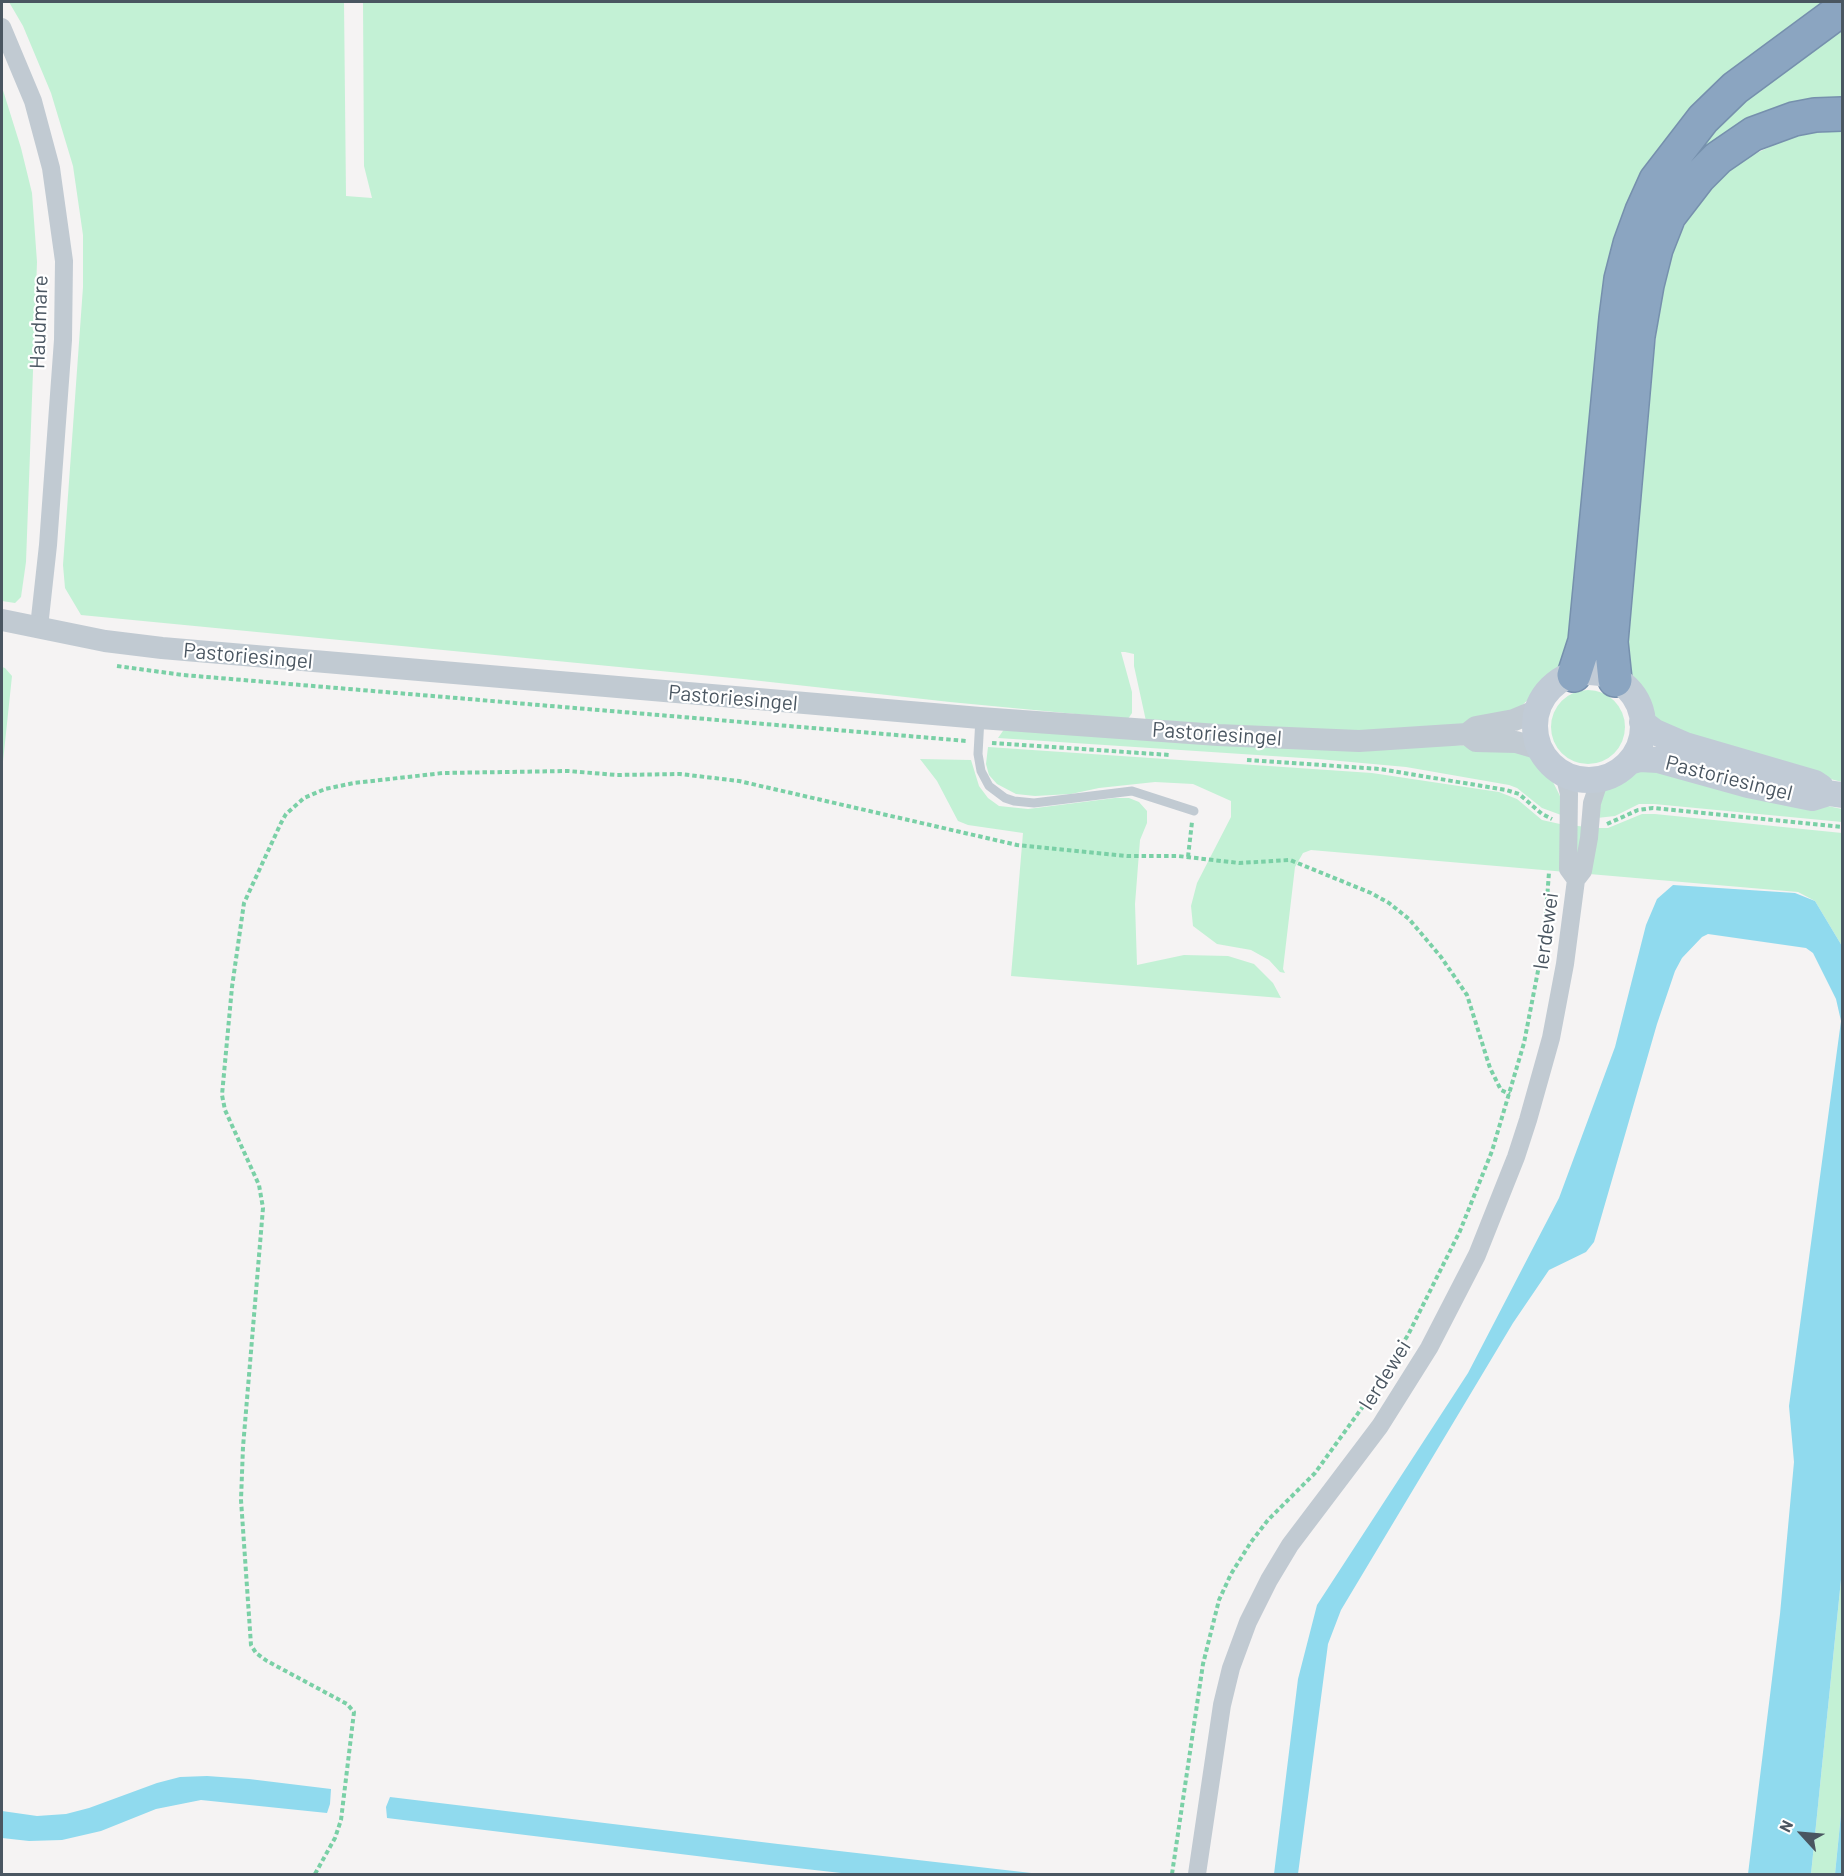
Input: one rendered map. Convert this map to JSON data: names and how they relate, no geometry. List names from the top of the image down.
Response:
{
  "streets": {
    "main road": ["Pastoriesingel"],
    "street": ["Haudmare", "Ierdewei"]
  },
  "crossings": [
    ["Haudmare", "Pastoriesingel"],
    ["Pastoriesingel", "Ierdewei"]
  ],
  "north": "top left"
}
